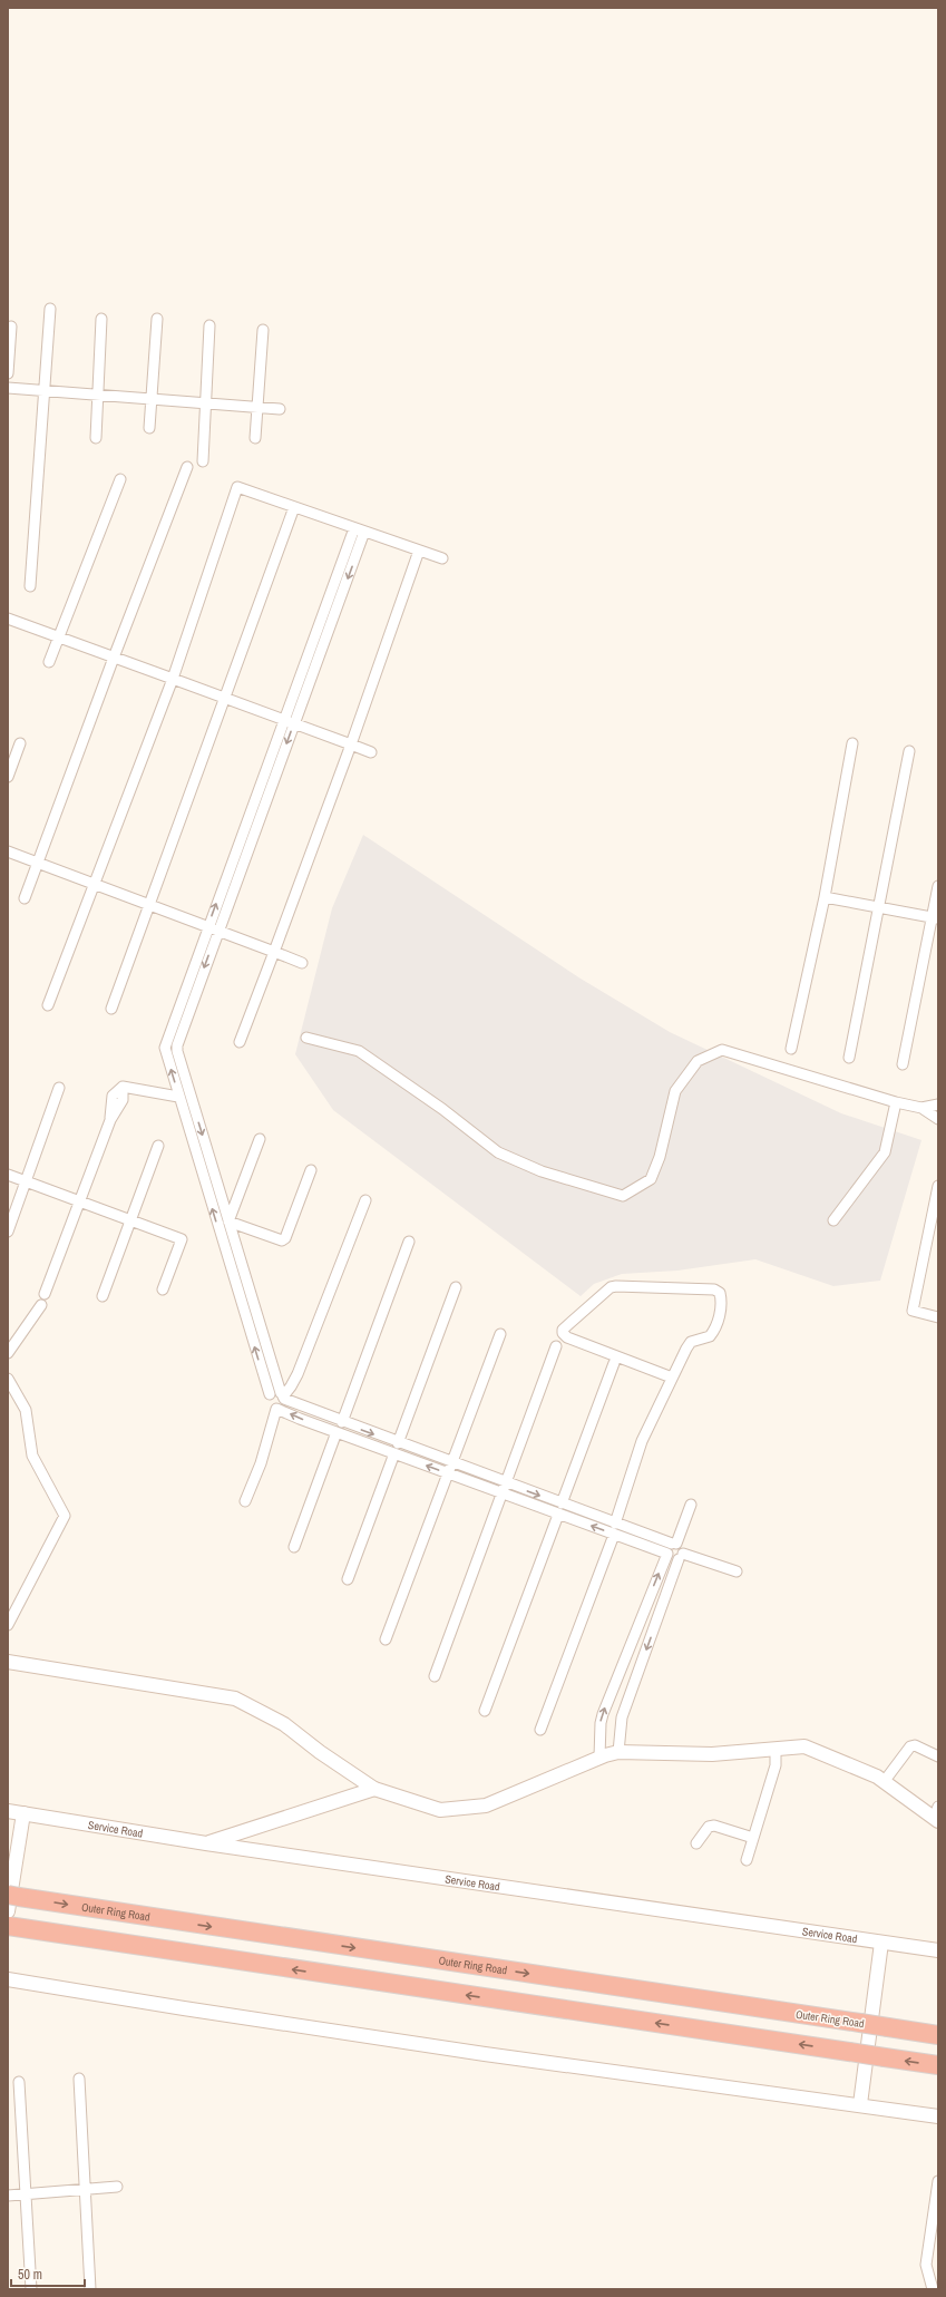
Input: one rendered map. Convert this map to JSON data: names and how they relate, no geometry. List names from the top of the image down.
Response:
{
  "streets": {
    "highway": ["Outer Ring Road"],
    "main road": ["Service Road"]
  },
  "scale_bar": "50 m"
}
